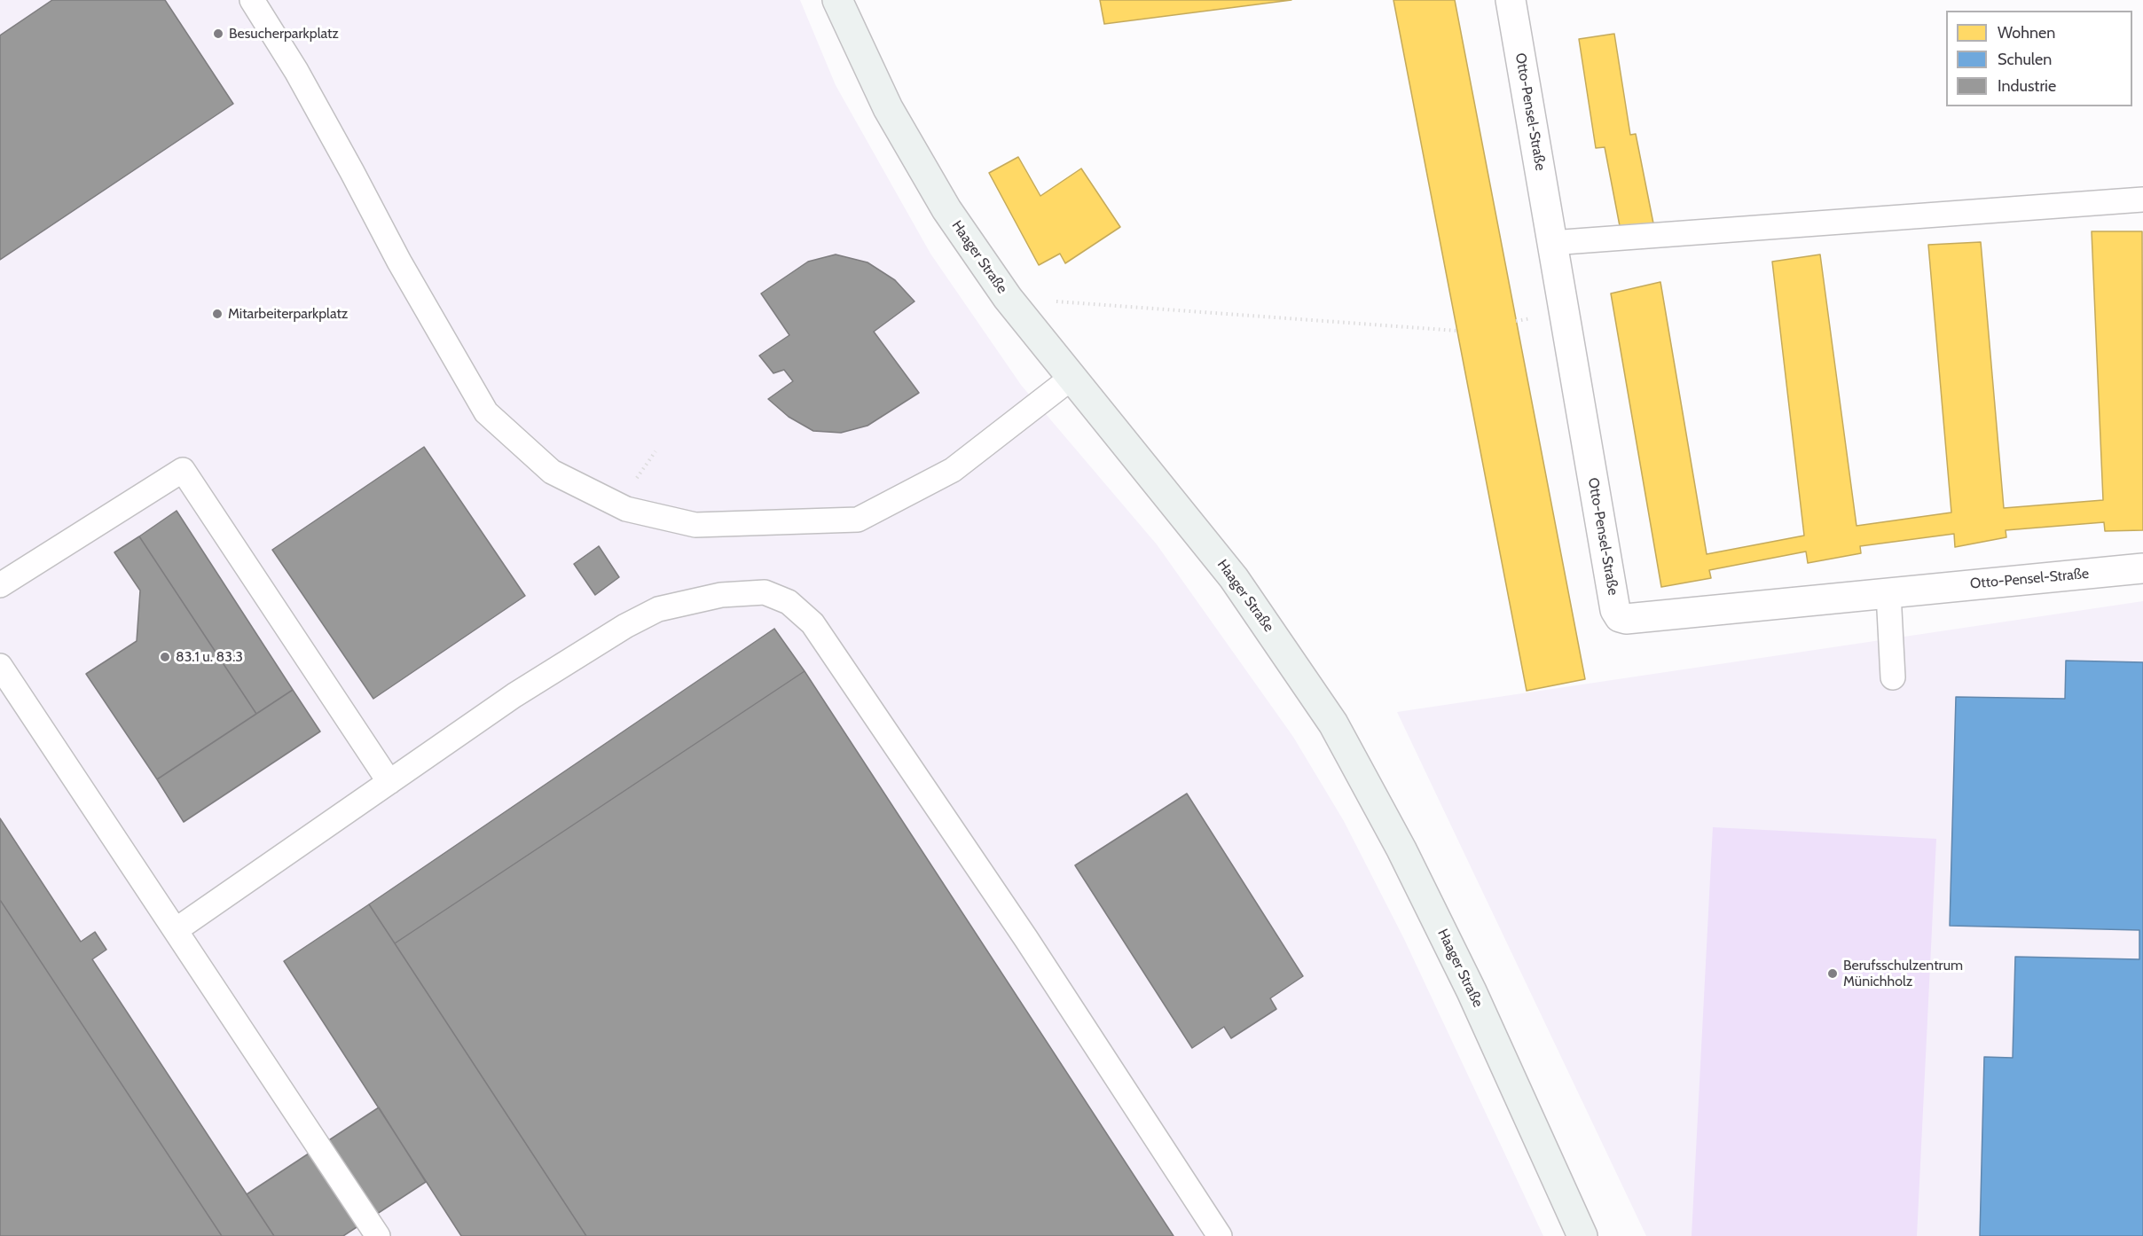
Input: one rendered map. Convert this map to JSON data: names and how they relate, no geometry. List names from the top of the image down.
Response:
{
  "streets": {
    "main road": ["Haager Straße"],
    "street": ["Otto-Pensel-Straße"]
  },
  "places": [
    "Besucherparkplatz",
    "Mitarbeiterparkplatz",
    "83.1 u. 83.3",
    "Berufsschulzentrum Münichholz"
  ],
  "legend": ["Wohnen", "Schulen", "Industrie"]
}
